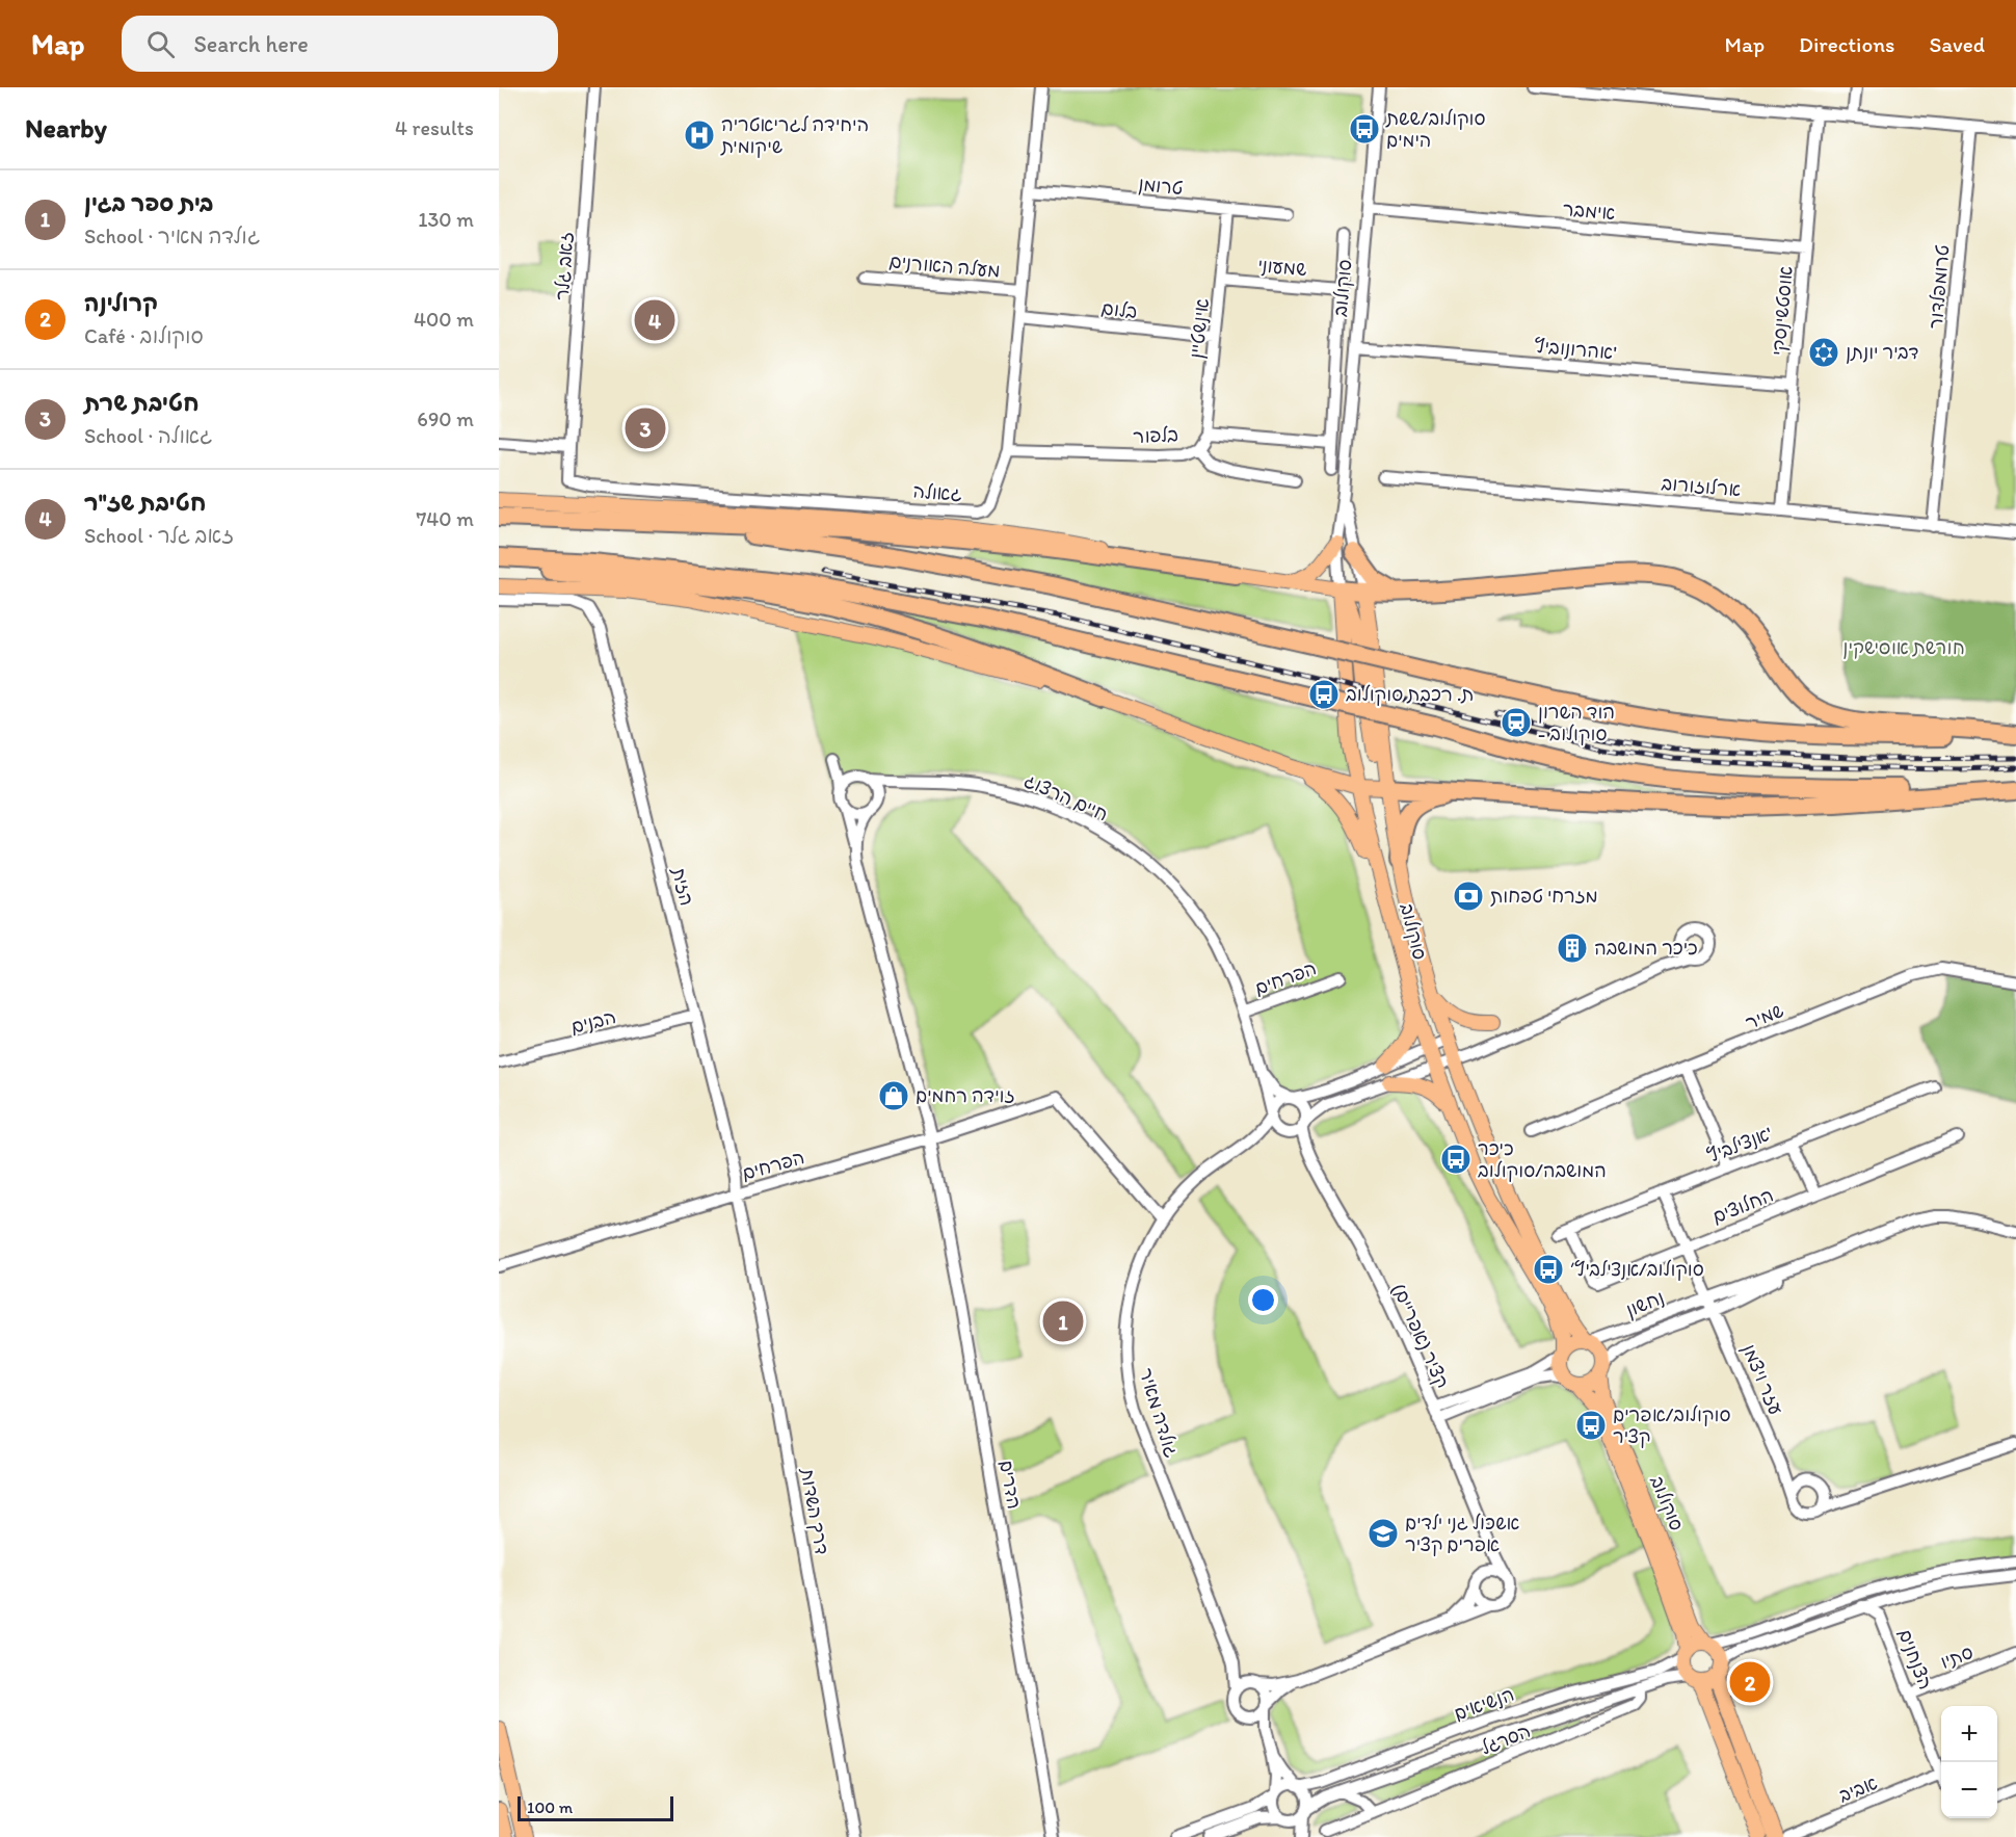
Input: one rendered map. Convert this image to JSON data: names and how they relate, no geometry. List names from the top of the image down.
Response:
{
  "streets": {
    "main road": ["סוקולוב"],
    "street": [
      "טרומן",
      "אימבר",
      "זאב גלר",
      "מעלה האורנים",
      "שמעוני",
      "טרומפלדור",
      "בלום",
      "אוסטשינסקי",
      "אינשטיין",
      "אהרונוביץ'",
      "בלפור",
      "ארלוזורוב",
      "גאולה",
      "חיים הרצוג",
      "הזית",
      "הפרחים",
      "שמיר",
      "הבנים",
      "אנצילביץ'",
      "החלוצים",
      "נחשון",
      "קציר (אפריים)",
      "עזר ויצמן",
      "גולדה מאיר",
      "הדרים",
      "דרך השדות",
      "סתיו",
      "הצנחנים",
      "הנשיאים",
      "הסרגל",
      "אביב"
    ]
  },
  "crossings": [
    ["טרומן", "אינשטיין"],
    ["טרומן", "גאולה"],
    ["אימבר", "סוקולוב"],
    ["אימבר", "אוסטשינסקי"],
    ["זאב גלר", "גאולה"],
    ["מעלה האורנים", "גאולה"],
    ["שמעוני", "אינשטיין"],
    ["טרומפלדור", "ארלוזורוב"],
    ["סוקולוב", "אהרונוביץ'"],
    ["סוקולוב", "נחשון"],
    ["סוקולוב", "הנשיאים"],
    ["בלום", "אינשטיין"],
    ["בלום", "גאולה"],
    ["אוסטשינסקי", "אהרונוביץ'"],
    ["אוסטשינסקי", "ארלוזורוב"],
    ["אינשטיין", "בלפור"],
    ["בלפור", "גאולה"],
    ["חיים הרצוג", "הפרחים"],
    ["חיים הרצוג", "קציר (אפריים)"],
    ["חיים הרצוג", "גולדה מאיר"],
    ["הזית", "הפרחים"],
    ["הזית", "הבנים"],
    ["הזית", "דרך השדות"],
    ["הפרחים", "גולדה מאיר"],
    ["הפרחים", "הדרים"],
    ["הפרחים", "דרך השדות"],
    ["אנצילביץ'", "החלוצים"],
    ["אנצילביץ'", "עזר ויצמן"],
    ["החלוצים", "עזר ויצמן"],
    ["נחשון", "עזר ויצמן"],
    ["קציר (אפריים)", "גולדה מאיר"],
    ["סתיו", "הצנחנים"],
    ["הצנחנים", "אביב"],
    ["הנשיאים", "הסרגל"]
  ],
  "parks": ["חורשת אוסישקין"],
  "places": {
    "bus stop": [
      "סוקולוב/ששת הימים",
      "ת. רכבת סוקולוב",
      "כיכר המושבה/סוקולוב",
      "סוקולוב/אנצילביץ׳",
      "סוקולוב/אפרים קציר"
    ],
    "hospital": ["היחידה לגריאטריה שיקומית"],
    "synagogue": ["דביר יונתן"],
    "station": ["הוד השרון - סוקולוב"],
    "bank": ["מזרחי טפחות"],
    "building": ["כיכר המושבה"],
    "shop": ["זוידה רחמים"],
    "school or university": ["אשכול גני ילדים אפרים קציר"]
  },
  "scale_bar": "100 m",
  "page": {
    "header": "Map",
    "search": "Search here",
    "nav": ["Map", "Directions", "Saved"],
    "heading": ["Nearby", "4 results"],
    "list": [
      {
        "mark": "1",
        "name": "בית ספר בגין",
        "note": "School · גולדה מאיר",
        "value": "130 m"
      },
      {
        "mark": "2",
        "name": "קרולינה",
        "note": "Café · סוקולוב",
        "value": "400 m"
      },
      {
        "mark": "3",
        "name": "חטיבת שרת",
        "note": "School · גאולה",
        "value": "690 m"
      },
      {
        "mark": "4",
        "name": "חטיבת שז\"ר",
        "note": "School · זאב גלר",
        "value": "740 m"
      }
    ],
    "pins": [
      "4",
      "3",
      "1",
      "2"
    ],
    "map_buttons": ["+", "−"],
    "scale": "100 m"
  }
}
